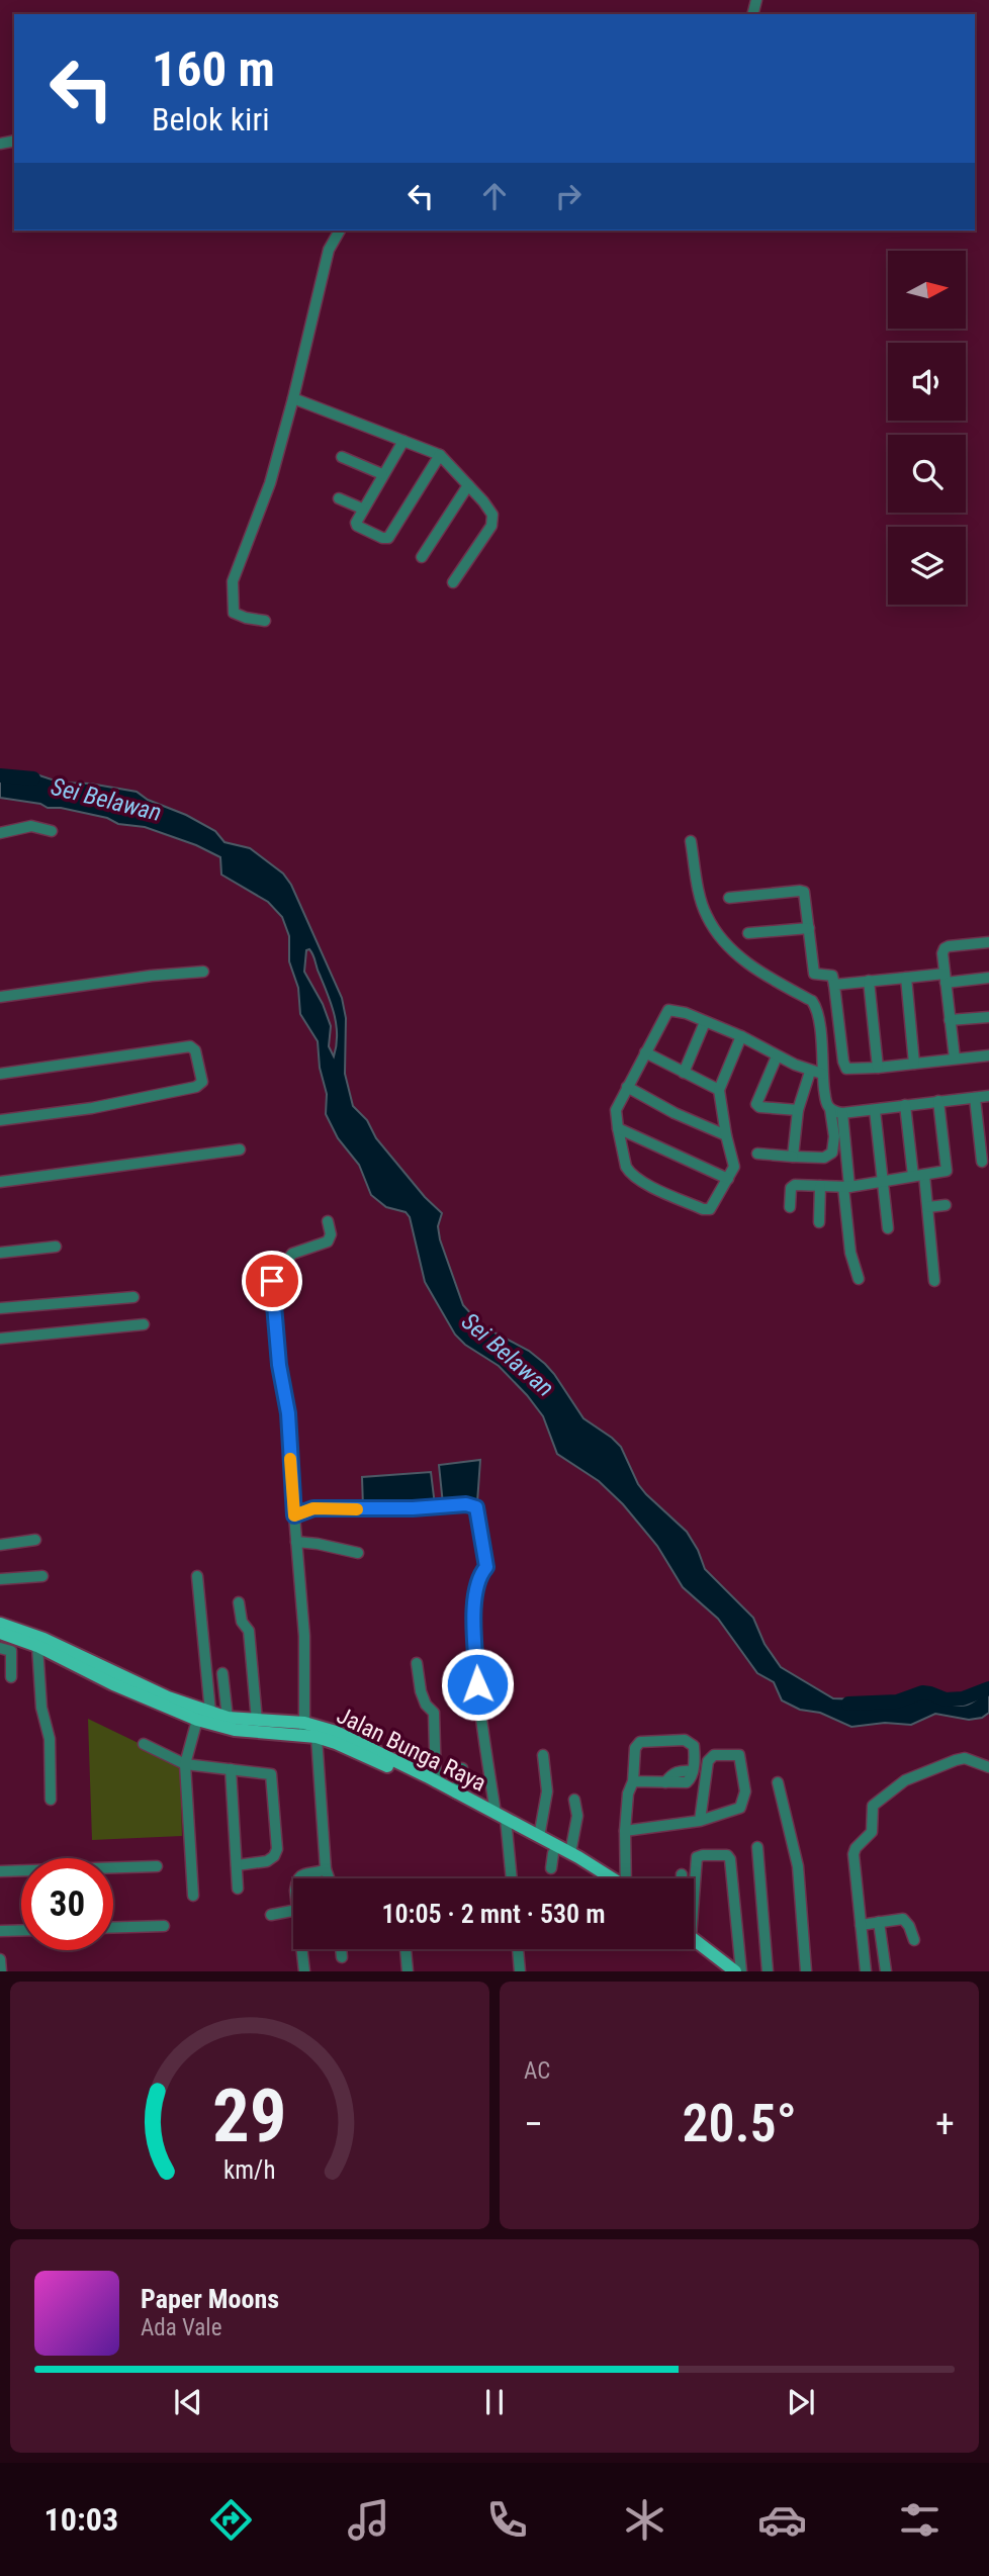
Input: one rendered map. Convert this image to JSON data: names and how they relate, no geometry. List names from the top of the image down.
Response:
{
  "streets": {
    "main road": ["Jalan Bunga Raya"]
  },
  "water": ["Sei Belawan"],
  "north": "right",
  "page": {
    "turn": ["160 m", "Belok kiri"],
    "limit": "30",
    "trip": "10:05 · 2 mnt · 530 m",
    "tile": "AC",
    "heat": ["−", "20.5°", "+"],
    "song": ["Paper Moons", "Ada Vale"],
    "tabs": "10:03",
    "gauge": ["29", "km/h"]
  }
}
